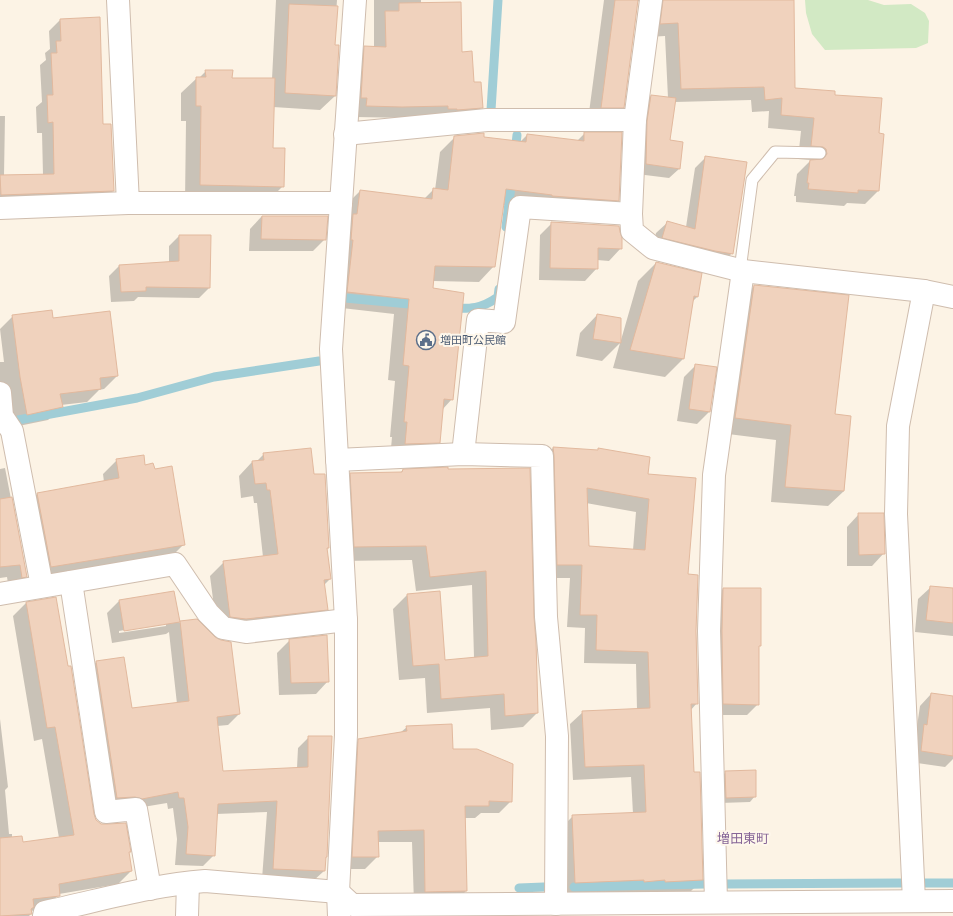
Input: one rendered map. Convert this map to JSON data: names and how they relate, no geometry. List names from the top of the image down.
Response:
{
  "districts": ["増田東町"],
  "places": {
    "public building": ["増田町公民館"]
  }
}
